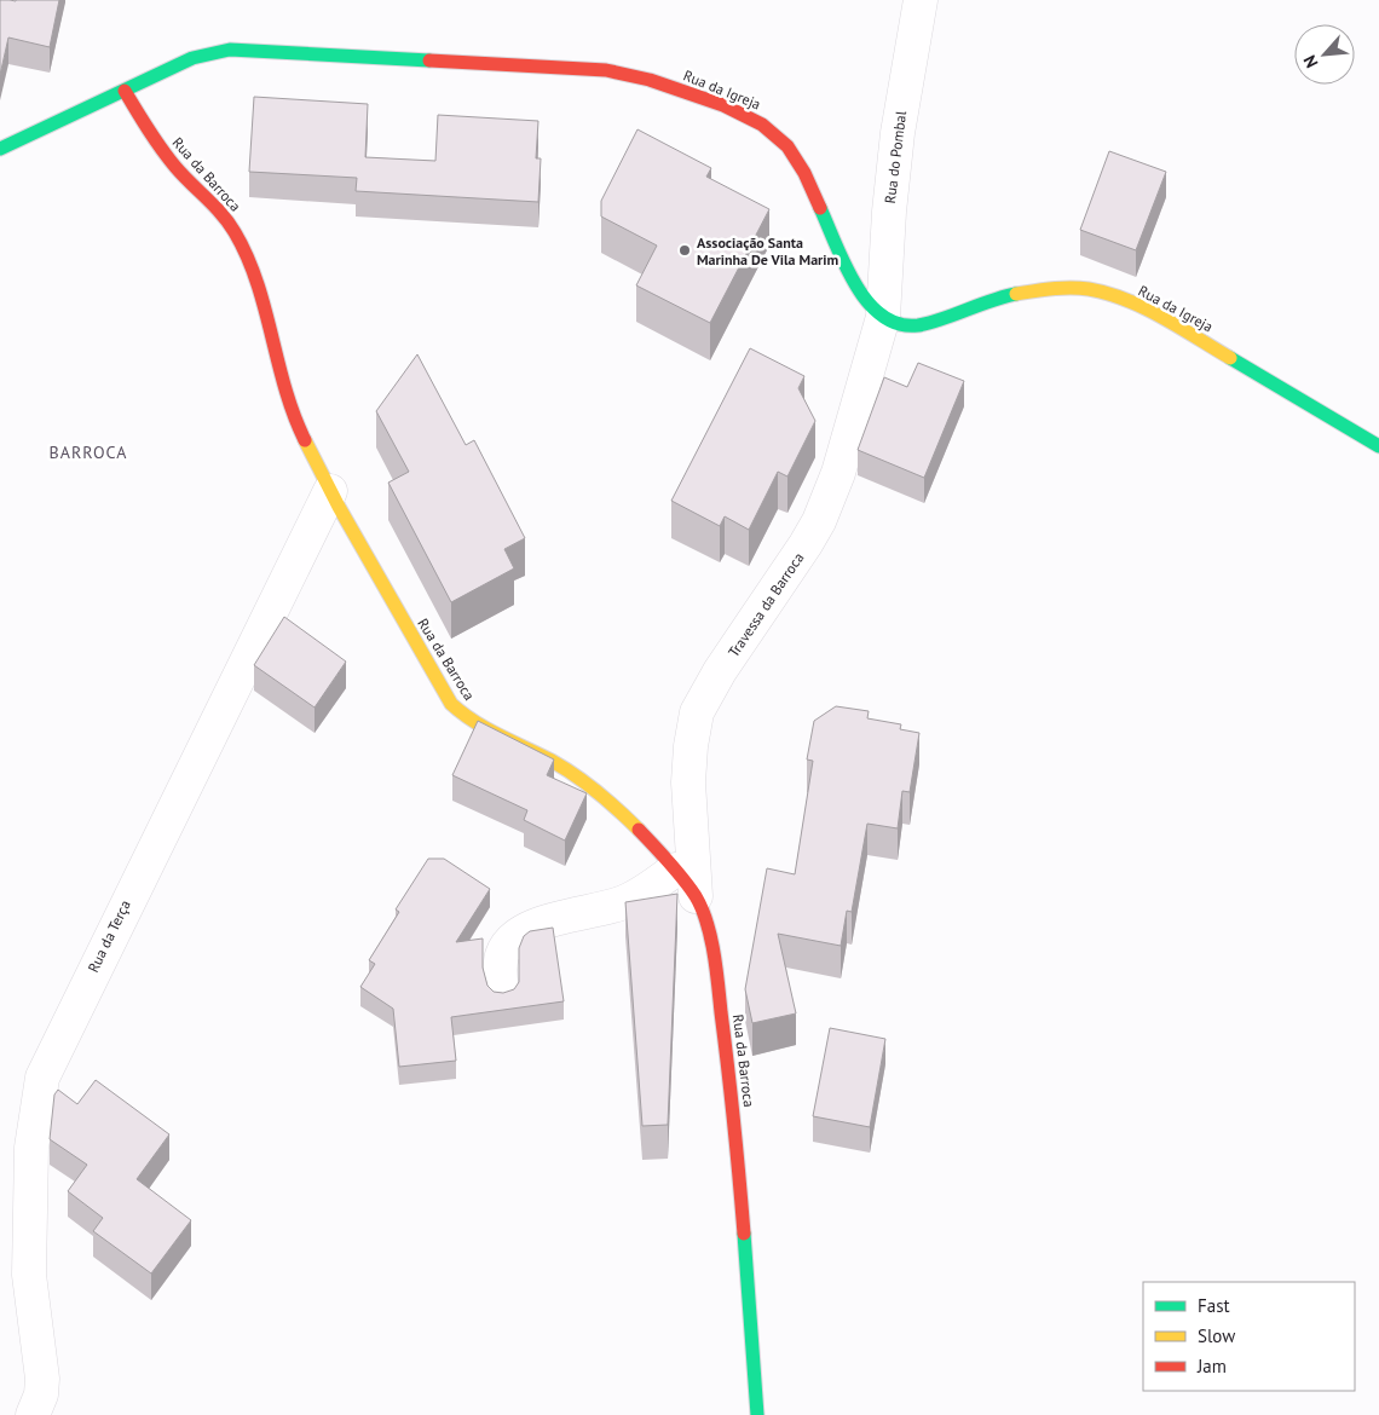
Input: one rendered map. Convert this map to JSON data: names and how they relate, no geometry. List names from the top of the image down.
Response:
{
  "streets": {
    "street": [
      "Rua da Igreja",
      "Rua do Pombal",
      "Rua da Barroca",
      "Travessa da Barroca",
      "Rua da Terça"
    ]
  },
  "crossings": [
    ["Rua da Igreja", "Rua do Pombal"],
    ["Rua da Igreja", "Rua da Barroca"],
    ["Rua da Igreja", "Travessa da Barroca"],
    ["Rua do Pombal", "Travessa da Barroca"],
    ["Rua da Barroca", "Travessa da Barroca"],
    ["Rua da Barroca", "Rua da Terça"]
  ],
  "districts": ["BARROCA"],
  "places": ["Associação Santa Marinha De Vila Marim"],
  "legend": ["Fast", "Slow", "Jam"],
  "north": "bottom left"
}
